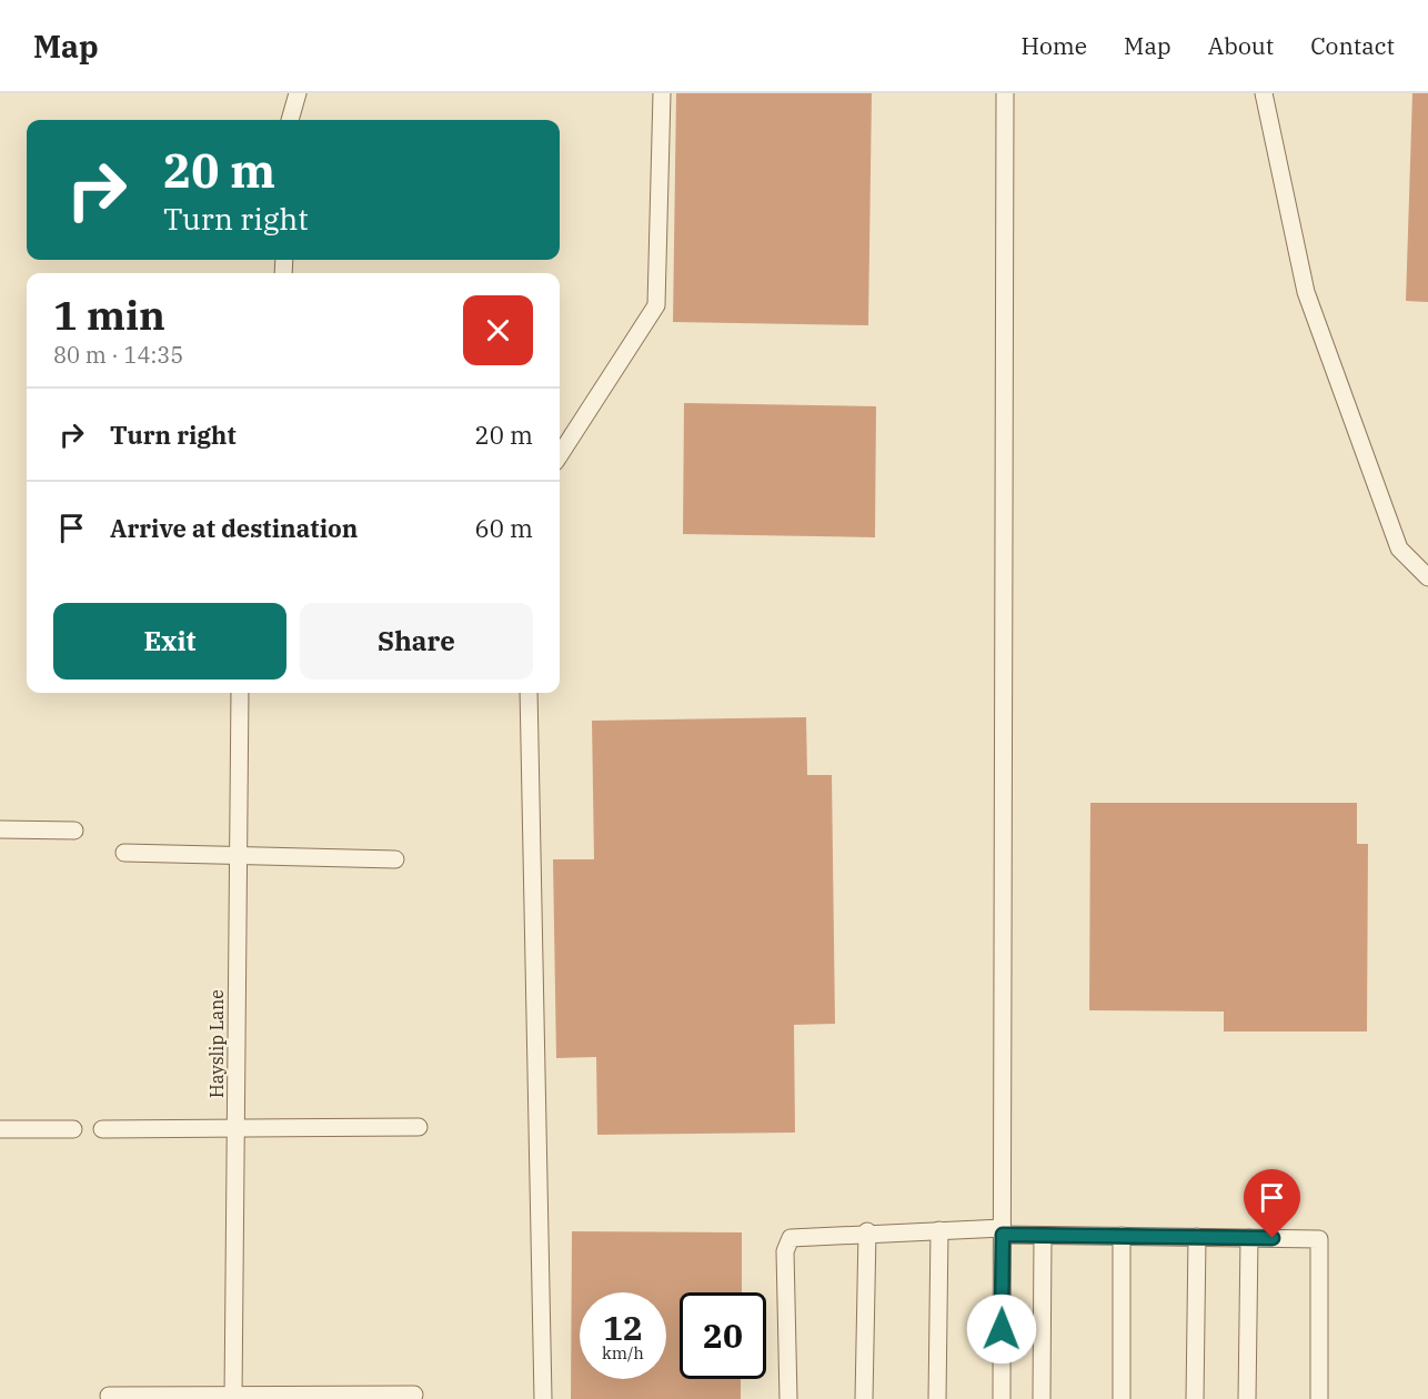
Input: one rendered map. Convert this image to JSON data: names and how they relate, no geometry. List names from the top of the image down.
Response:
{
  "streets": {
    "lane": ["Hayslip Lane"]
  },
  "page": {
    "header": "Map",
    "nav": [
      "Home",
      "Map",
      "About",
      "Contact"
    ],
    "turn": ["20 m", "Turn right"],
    "heading": ["1 min", "80 m · 14:35"],
    "list": [
      {
        "name": "Turn right",
        "value": "20 m"
      },
      {
        "name": "Arrive at destination",
        "value": "60 m"
      }
    ],
    "buttons": ["Exit", "Share"],
    "speed": "12 km/h",
    "limit": "20"
  }
}
